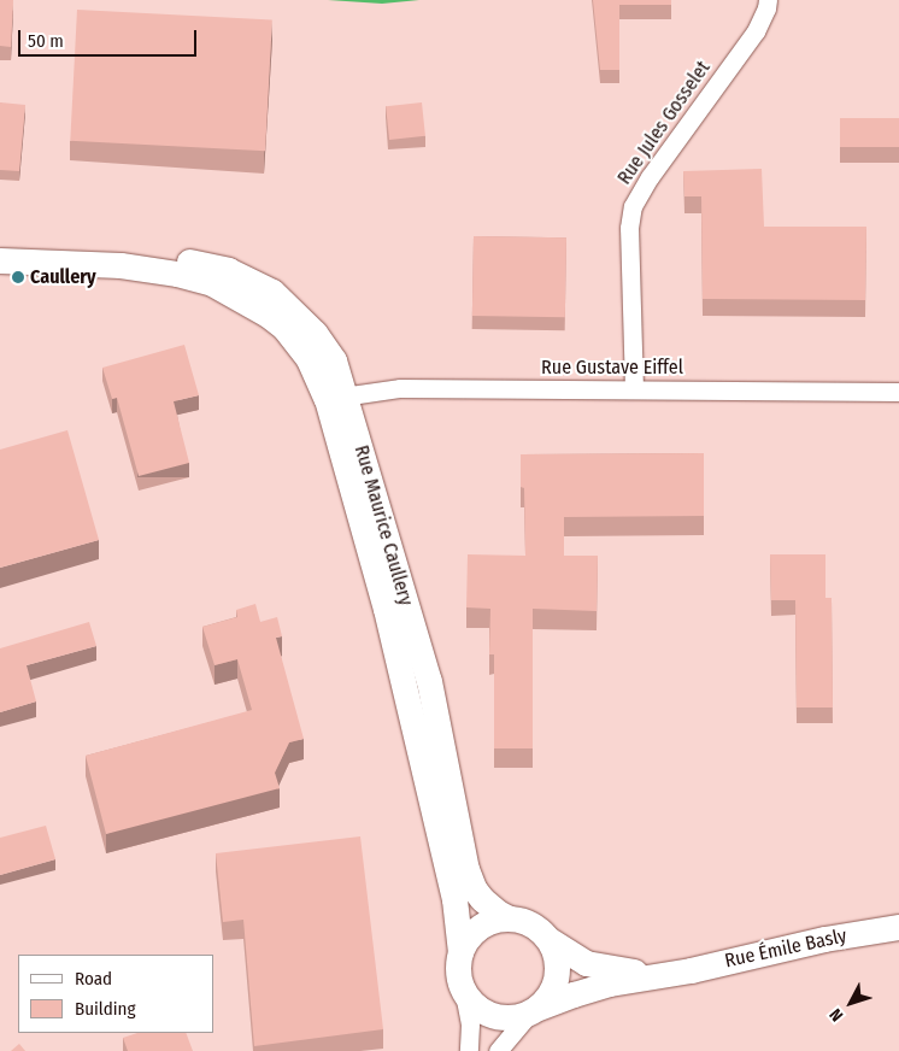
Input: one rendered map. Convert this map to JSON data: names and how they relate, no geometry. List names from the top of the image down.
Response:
{
  "streets": {
    "street": [
      "Rue Jules Gosselet",
      "Rue Gustave Eiffel",
      "Rue Maurice Caullery",
      "Rue Émile Basly"
    ]
  },
  "crossings": [
    ["Rue Jules Gosselet", "Rue Gustave Eiffel"],
    ["Rue Gustave Eiffel", "Rue Maurice Caullery"],
    ["Rue Maurice Caullery", "Rue Émile Basly"]
  ],
  "places": ["Caullery"],
  "legend": ["Road", "Building"],
  "scale_bar": "50 m",
  "north": "bottom left"
}
